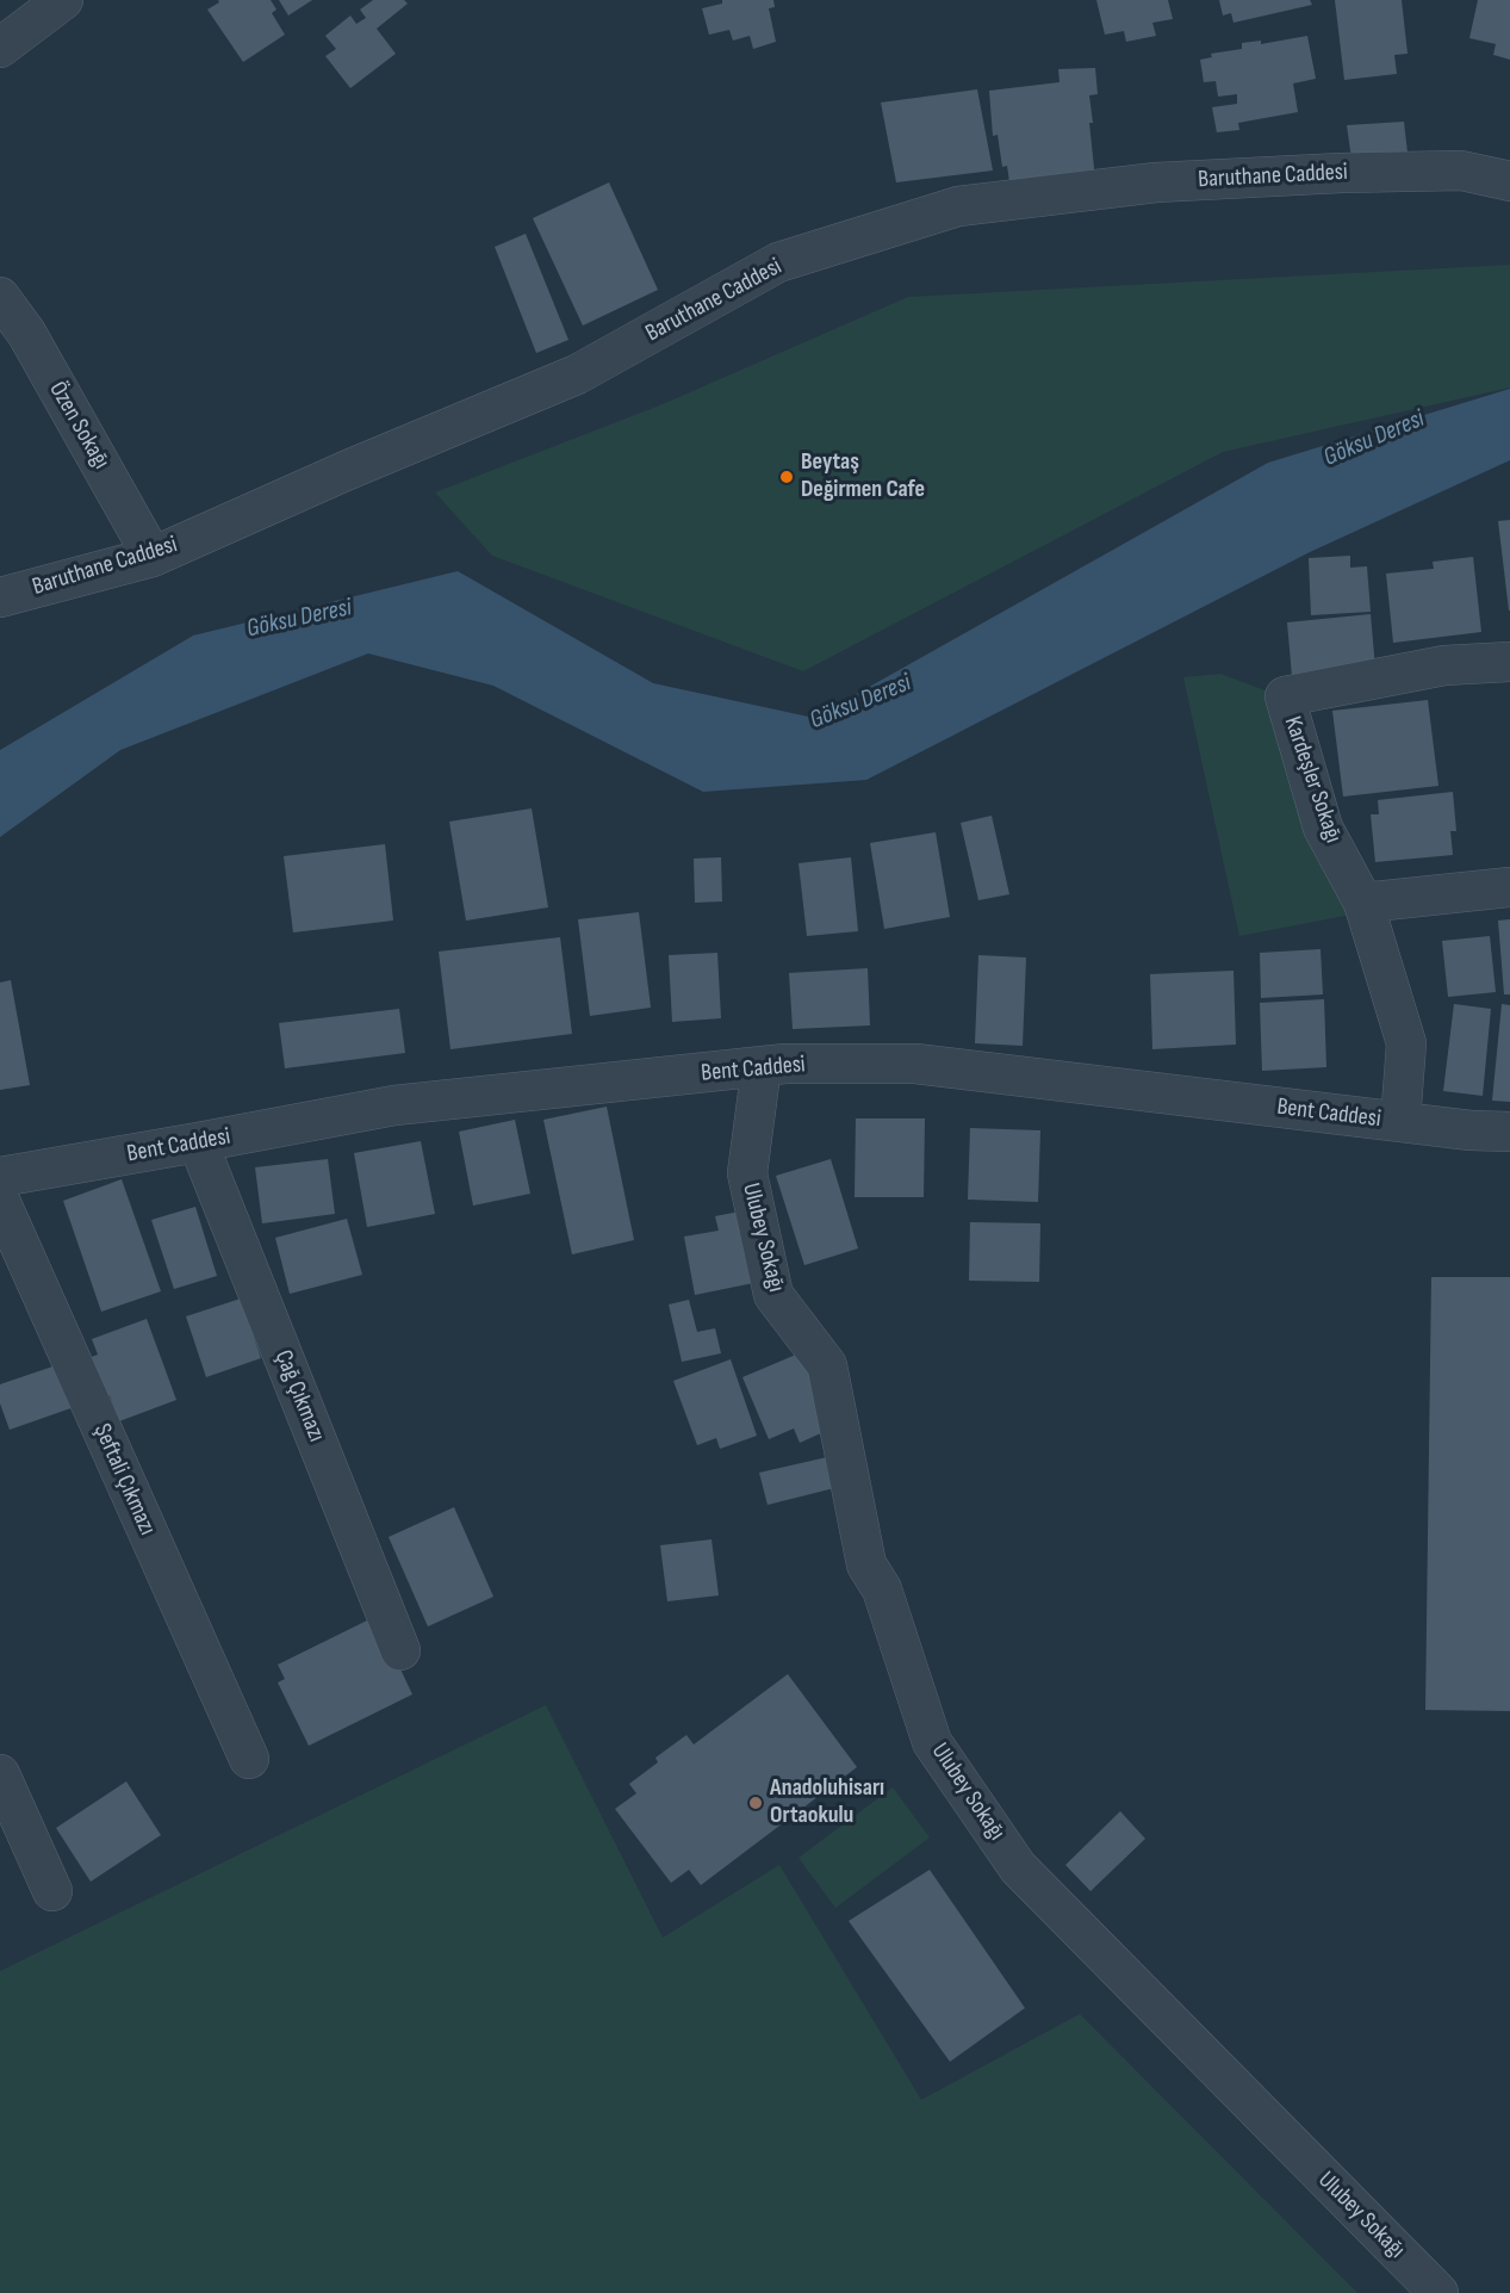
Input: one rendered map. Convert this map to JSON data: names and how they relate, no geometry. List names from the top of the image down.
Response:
{
  "streets": {
    "street": [
      "Baruthane Caddesi",
      "Özen Sokağı",
      "Kardeşler Sokağı",
      "Bent Caddesi",
      "Ulubey Sokağı",
      "Çağ Çıkmazı",
      "Şeftali Çıkmazı"
    ]
  },
  "crossings": [
    ["Baruthane Caddesi", "Özen Sokağı"],
    ["Kardeşler Sokağı", "Bent Caddesi"],
    ["Bent Caddesi", "Ulubey Sokağı"],
    ["Bent Caddesi", "Çağ Çıkmazı"]
  ],
  "water": ["Göksu Deresi"],
  "places": ["Beytaş Değirmen Cafe", "Anadoluhisarı Ortaokulu"]
}
